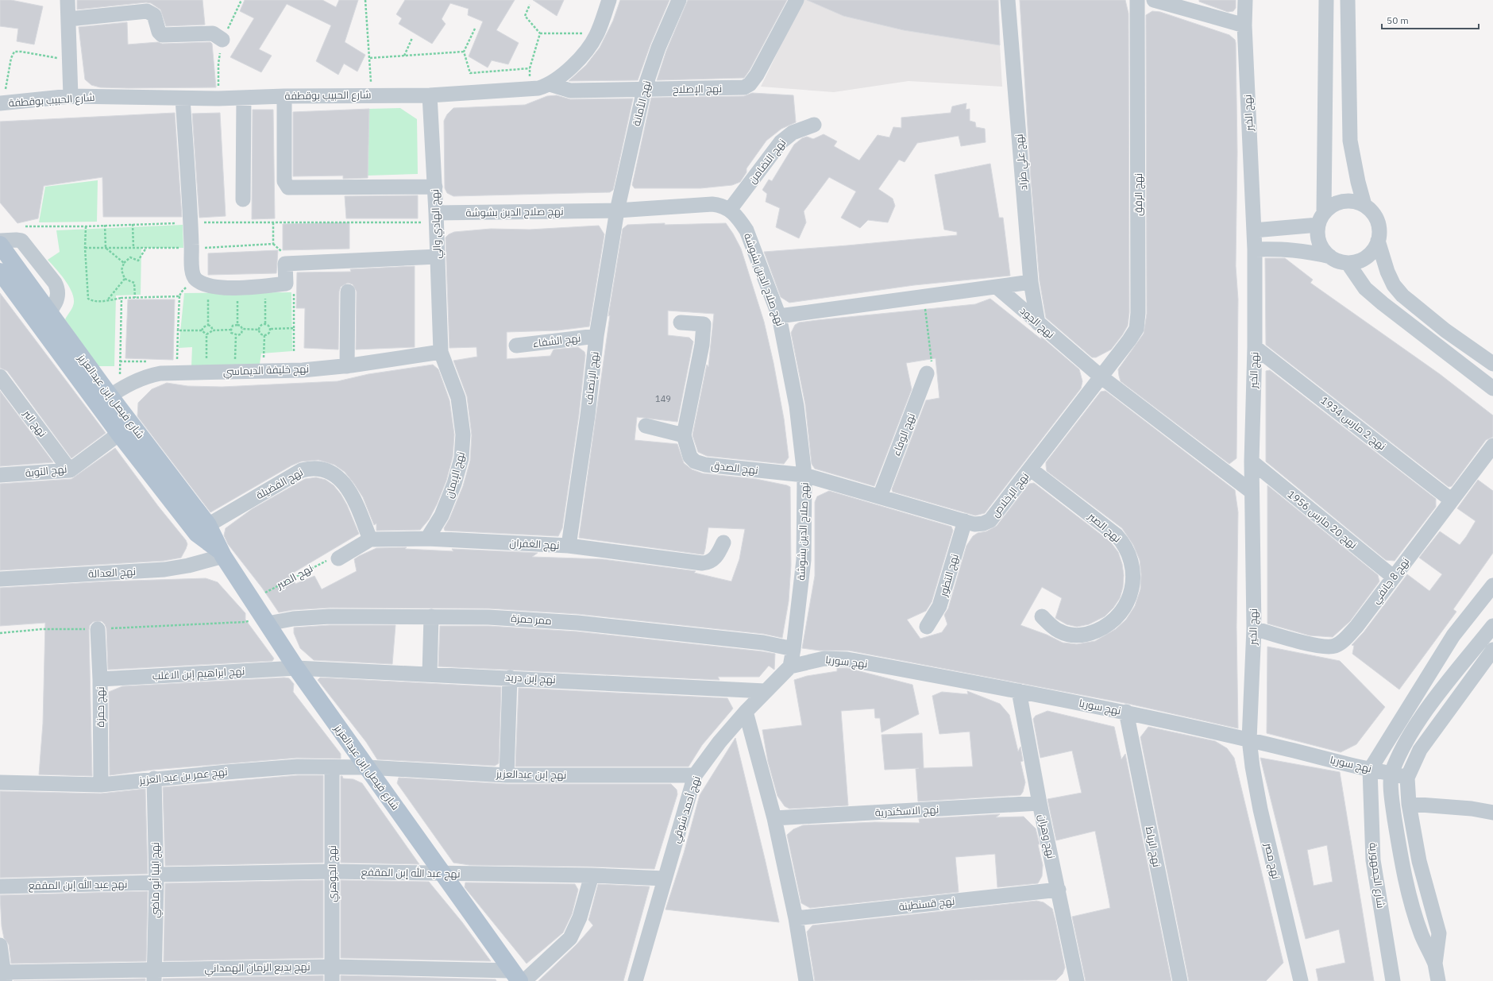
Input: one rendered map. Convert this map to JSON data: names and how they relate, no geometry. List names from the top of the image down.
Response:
{
  "streets": {
    "main road": ["شارع فيصل إبن عبدالعزيز"],
    "street": [
      "نهج الإصلاح",
      "شارع الحبيب بوقطفة",
      "نهج الأمانة",
      "نهج الخير",
      "نهج التضامن",
      "نهج علي طراد",
      "نهج الرفق",
      "نهج صلاح الدين بشوشة",
      "نهج الهادي والي",
      "نهج الجود",
      "نهج الشفاء",
      "نهج خليفة الديماسي",
      "نهج الإنصاف",
      "نهج البر",
      "نهج 2 مارس 1934",
      "نهج الوفاء",
      "نهج الصدق",
      "نهج التوبة",
      "نهج الإيمان",
      "نهج الفضيلة",
      "نهج الإخلاص",
      "نهج 20 مارس 1956",
      "نهج الصبر",
      "نهج الغفران",
      "نهج العدالة",
      "نهج التطور",
      "نهج 8 جانفي",
      "ممر حمزة",
      "نهج سوريا",
      "نهج ابراهيم إبن الاغلب",
      "نهج إبن دريد",
      "نهج حمزة",
      "نهج إبن عبدالعزيز",
      "نهج عمر بن عبد العزيز",
      "نهج أحمد شوقي",
      "نهج الاسكندرية",
      "نهج وهران",
      "نهج الرباط",
      "نهج مصر",
      "نهج عبد الله إبن المقفع",
      "نهج الجوهري",
      "شارع الجمهورية",
      "نهج ايليا أبو ماضي",
      "نهج قسنطينة",
      "نهج بديع الزمان الهمداني"
    ]
  },
  "crossings": [
    ["نهج الإصلاح", "شارع الحبيب بوقطفة"],
    ["نهج الإصلاح", "نهج الأمانة"],
    ["شارع الحبيب بوقطفة", "نهج الهادي والي"],
    ["نهج الأمانة", "نهج صلاح الدين بشوشة"],
    ["نهج الأمانة", "نهج الإنصاف"],
    ["نهج الخير", "نهج الجود"],
    ["نهج الخير", "نهج 2 مارس 1934"],
    ["نهج الخير", "نهج 20 مارس 1956"],
    ["نهج الخير", "نهج 8 جانفي"],
    ["نهج الخير", "نهج سوريا"],
    ["نهج الخير", "نهج مصر"],
    ["نهج التضامن", "نهج صلاح الدين بشوشة"],
    ["نهج علي طراد", "نهج الجود"],
    ["نهج الرفق", "نهج الجود"],
    ["نهج الرفق", "نهج الإخلاص"],
    ["نهج صلاح الدين بشوشة", "نهج الهادي والي"],
    ["نهج صلاح الدين بشوشة", "نهج الإنصاف"],
    ["نهج صلاح الدين بشوشة", "نهج الصدق"],
    ["نهج صلاح الدين بشوشة", "نهج الإخلاص"],
    ["نهج صلاح الدين بشوشة", "ممر حمزة"],
    ["نهج صلاح الدين بشوشة", "نهج سوريا"],
    ["نهج صلاح الدين بشوشة", "نهج أحمد شوقي"],
    ["نهج الهادي والي", "نهج خليفة الديماسي"],
    ["نهج الهادي والي", "نهج الإيمان"],
    ["نهج الجود", "نهج الإخلاص"],
    ["نهج الشفاء", "نهج الإنصاف"],
    ["نهج خليفة الديماسي", "شارع فيصل إبن عبدالعزيز"],
    ["نهج خليفة الديماسي", "نهج الإيمان"],
    ["نهج الإنصاف", "نهج الغفران"],
    ["شارع فيصل إبن عبدالعزيز", "نهج التوبة"],
    ["شارع فيصل إبن عبدالعزيز", "نهج الفضيلة"],
    ["شارع فيصل إبن عبدالعزيز", "نهج الصبر"],
    ["شارع فيصل إبن عبدالعزيز", "نهج العدالة"],
    ["شارع فيصل إبن عبدالعزيز", "ممر حمزة"],
    ["شارع فيصل إبن عبدالعزيز", "نهج ابراهيم إبن الاغلب"],
    ["شارع فيصل إبن عبدالعزيز", "نهج إبن دريد"],
    ["شارع فيصل إبن عبدالعزيز", "نهج إبن عبدالعزيز"],
    ["شارع فيصل إبن عبدالعزيز", "نهج عمر بن عبد العزيز"],
    ["شارع فيصل إبن عبدالعزيز", "نهج عبد الله إبن المقفع"],
    ["شارع فيصل إبن عبدالعزيز", "نهج بديع الزمان الهمداني"],
    ["نهج البر", "نهج التوبة"],
    ["نهج 2 مارس 1934", "نهج 8 جانفي"],
    ["نهج الوفاء", "نهج الإخلاص"],
    ["نهج الصدق", "نهج الإخلاص"],
    ["نهج الإيمان", "نهج الغفران"],
    ["نهج الفضيلة", "نهج الغفران"],
    ["نهج الإخلاص", "نهج الصبر"],
    ["نهج الإخلاص", "نهج التطور"],
    ["نهج 20 مارس 1956", "نهج 8 جانفي"],
    ["نهج الصبر", "نهج الغفران"],
    ["نهج سوريا", "نهج أحمد شوقي"],
    ["نهج سوريا", "نهج وهران"],
    ["نهج سوريا", "نهج الرباط"],
    ["نهج سوريا", "نهج مصر"],
    ["نهج سوريا", "شارع الجمهورية"],
    ["نهج ابراهيم إبن الاغلب", "نهج إبن دريد"],
    ["نهج ابراهيم إبن الاغلب", "نهج حمزة"],
    ["نهج إبن دريد", "نهج أحمد شوقي"],
    ["نهج حمزة", "نهج عمر بن عبد العزيز"],
    ["نهج إبن عبدالعزيز", "نهج عمر بن عبد العزيز"],
    ["نهج إبن عبدالعزيز", "نهج أحمد شوقي"],
    ["نهج عمر بن عبد العزيز", "نهج الجوهري"],
    ["نهج عمر بن عبد العزيز", "نهج ايليا أبو ماضي"],
    ["نهج أحمد شوقي", "نهج عبد الله إبن المقفع"],
    ["نهج الاسكندرية", "نهج وهران"],
    ["نهج وهران", "نهج قسنطينة"],
    ["نهج عبد الله إبن المقفع", "نهج الجوهري"],
    ["نهج عبد الله إبن المقفع", "نهج ايليا أبو ماضي"],
    ["نهج الجوهري", "نهج بديع الزمان الهمداني"],
    ["نهج ايليا أبو ماضي", "نهج بديع الزمان الهمداني"]
  ],
  "house_numbers": ["149"],
  "scale_bar": "50 m"
}
